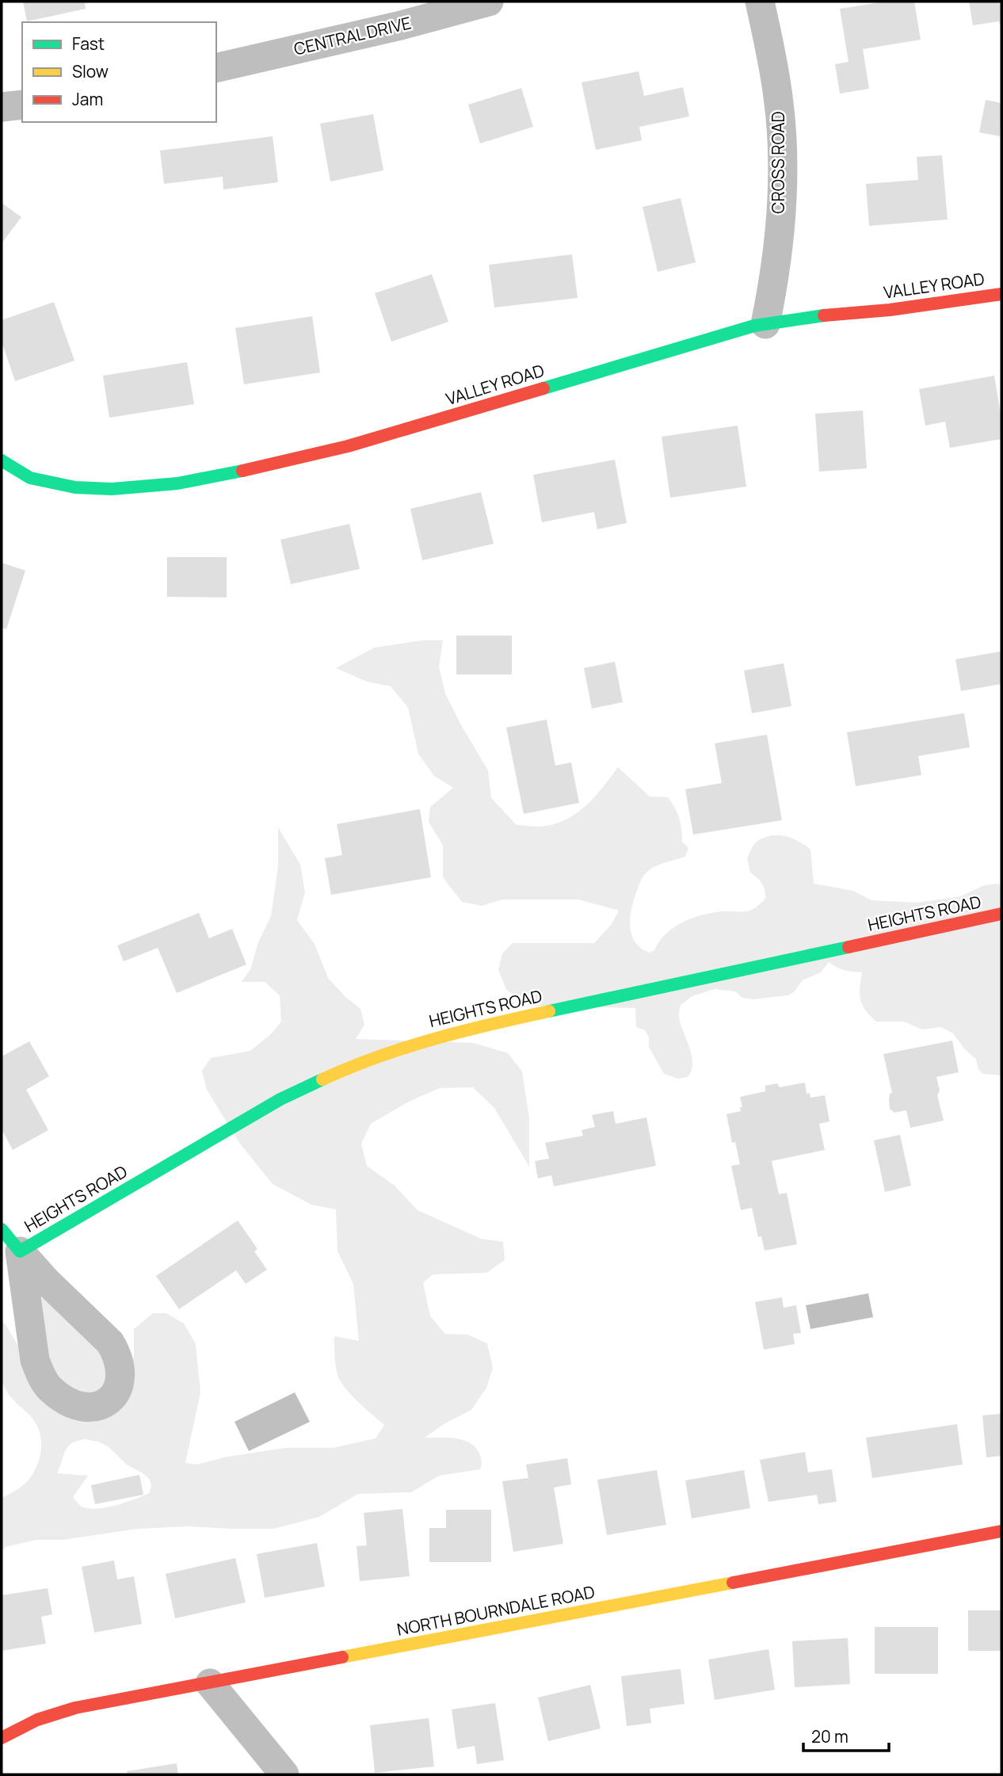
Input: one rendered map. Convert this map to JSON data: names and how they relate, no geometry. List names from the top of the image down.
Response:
{
  "streets": {
    "street": [
      "CENTRAL DRIVE",
      "CROSS ROAD",
      "VALLEY ROAD",
      "HEIGHTS ROAD",
      "NORTH BOURNDALE ROAD"
    ]
  },
  "crossings": [
    ["CROSS ROAD", "VALLEY ROAD"]
  ],
  "legend": ["Fast", "Slow", "Jam"],
  "scale_bar": "20 m"
}
